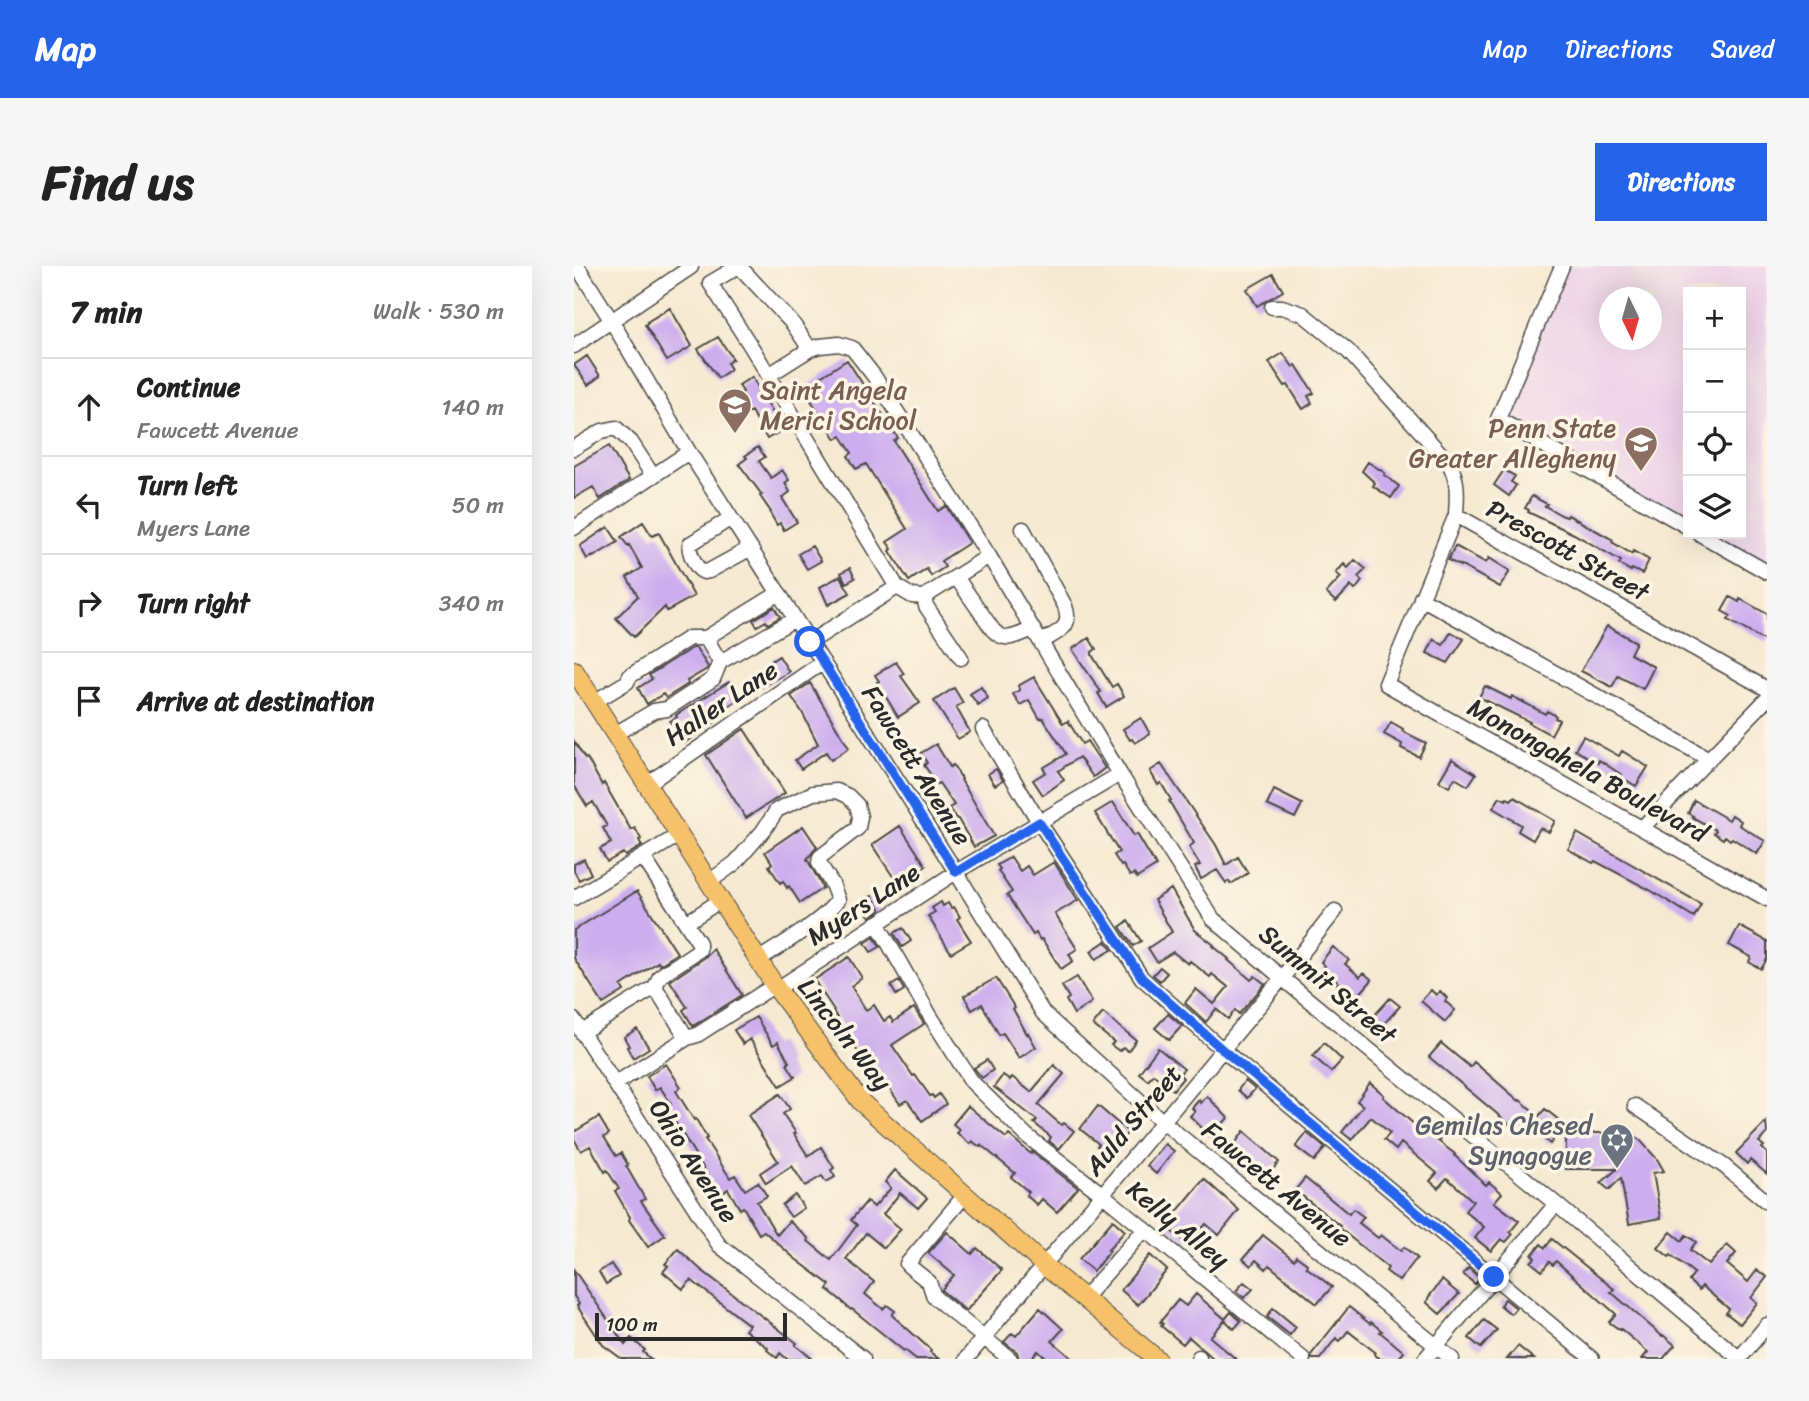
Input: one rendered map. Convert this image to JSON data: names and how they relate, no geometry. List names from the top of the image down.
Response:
{
  "streets": {
    "main road": ["Lincoln Way"],
    "street": [
      "Prescott Street",
      "Haller Lane",
      "Fawcett Avenue",
      "Monongahela Boulevard",
      "Myers Lane",
      "Summit Street",
      "Auld Street",
      "Ohio Avenue",
      "Kelly Alley"
    ]
  },
  "crossings": [
    ["Haller Lane", "Fawcett Avenue"],
    ["Haller Lane", "Lincoln Way"],
    ["Fawcett Avenue", "Myers Lane"],
    ["Fawcett Avenue", "Auld Street"],
    ["Myers Lane", "Summit Street"],
    ["Myers Lane", "Lincoln Way"],
    ["Myers Lane", "Ohio Avenue"],
    ["Myers Lane", "Kelly Alley"],
    ["Summit Street", "Auld Street"],
    ["Lincoln Way", "Auld Street"],
    ["Auld Street", "Kelly Alley"]
  ],
  "places": {
    "school or university": ["Saint Angela Merici School", "Penn State Greater Allegheny"],
    "synagogue": ["Gemilas Chesed Synagogue"]
  },
  "scale_bar": "100 m",
  "north": "bottom",
  "page": {
    "header": "Map",
    "nav": ["Map", "Directions", "Saved"],
    "title": "Find us",
    "buttons": "Directions",
    "heading": ["7 min", "Walk · 530 m"],
    "map_buttons": ["+", "−"],
    "list": [
      ["Continue", "Fawcett Avenue", "140 m"],
      ["Turn left", "Myers Lane", "50 m"],
      ["Turn right", "340 m"],
      "Arrive at destination"
    ],
    "scale": "100 m"
  }
}
